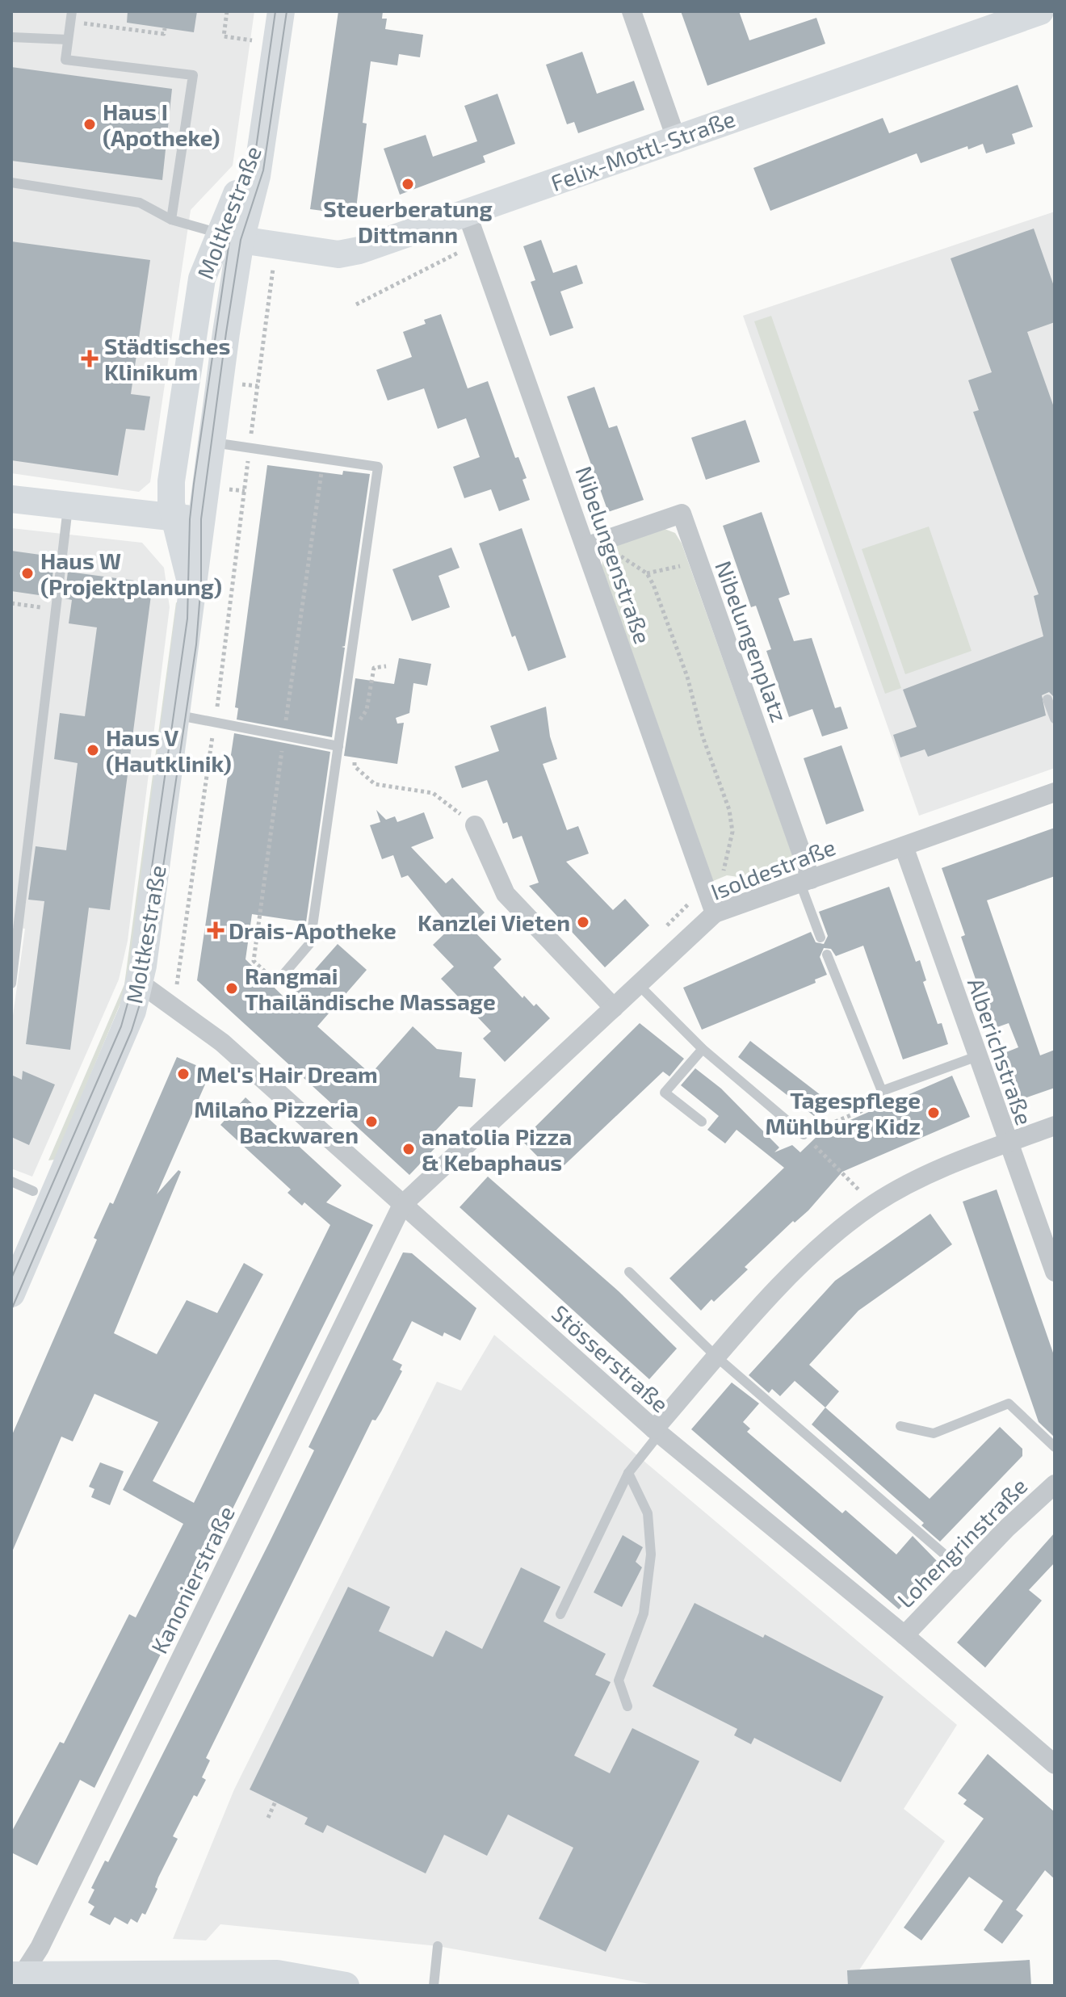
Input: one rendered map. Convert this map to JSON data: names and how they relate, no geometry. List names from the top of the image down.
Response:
{
  "streets": {
    "main road": ["Felix-Mottl-Straße", "Moltkestraße"],
    "street": [
      "Nibelungenstraße",
      "Nibelungenplatz",
      "Isoldestraße",
      "Alberichstraße",
      "Stösserstraße",
      "Lohengrinstraße",
      "Kanonierstraße"
    ]
  },
  "crossings": [
    ["Felix-Mottl-Straße", "Moltkestraße"],
    ["Felix-Mottl-Straße", "Nibelungenstraße"],
    ["Moltkestraße", "Stösserstraße"],
    ["Nibelungenstraße", "Nibelungenplatz"],
    ["Nibelungenstraße", "Isoldestraße"],
    ["Nibelungenplatz", "Isoldestraße"],
    ["Isoldestraße", "Alberichstraße"],
    ["Isoldestraße", "Stösserstraße"],
    ["Isoldestraße", "Kanonierstraße"],
    ["Stösserstraße", "Lohengrinstraße"],
    ["Stösserstraße", "Kanonierstraße"]
  ],
  "places": {
    "other": [
      "Haus I (Apotheke)",
      "Steuerberatung Dittmann",
      "Haus W (Projektplanung)",
      "Haus V (Hautklinik)",
      "Kanzlei Vieten",
      "Rangmai Thailändische Massage",
      "Mel's Hair Dream",
      "Tagespflege Mühlburg Kidz",
      "Milano Pizzeria Backwaren",
      "anatolia Pizza & Kebaphaus"
    ],
    "health": ["Städtisches Klinikum", "Drais-Apotheke"]
  }
}
